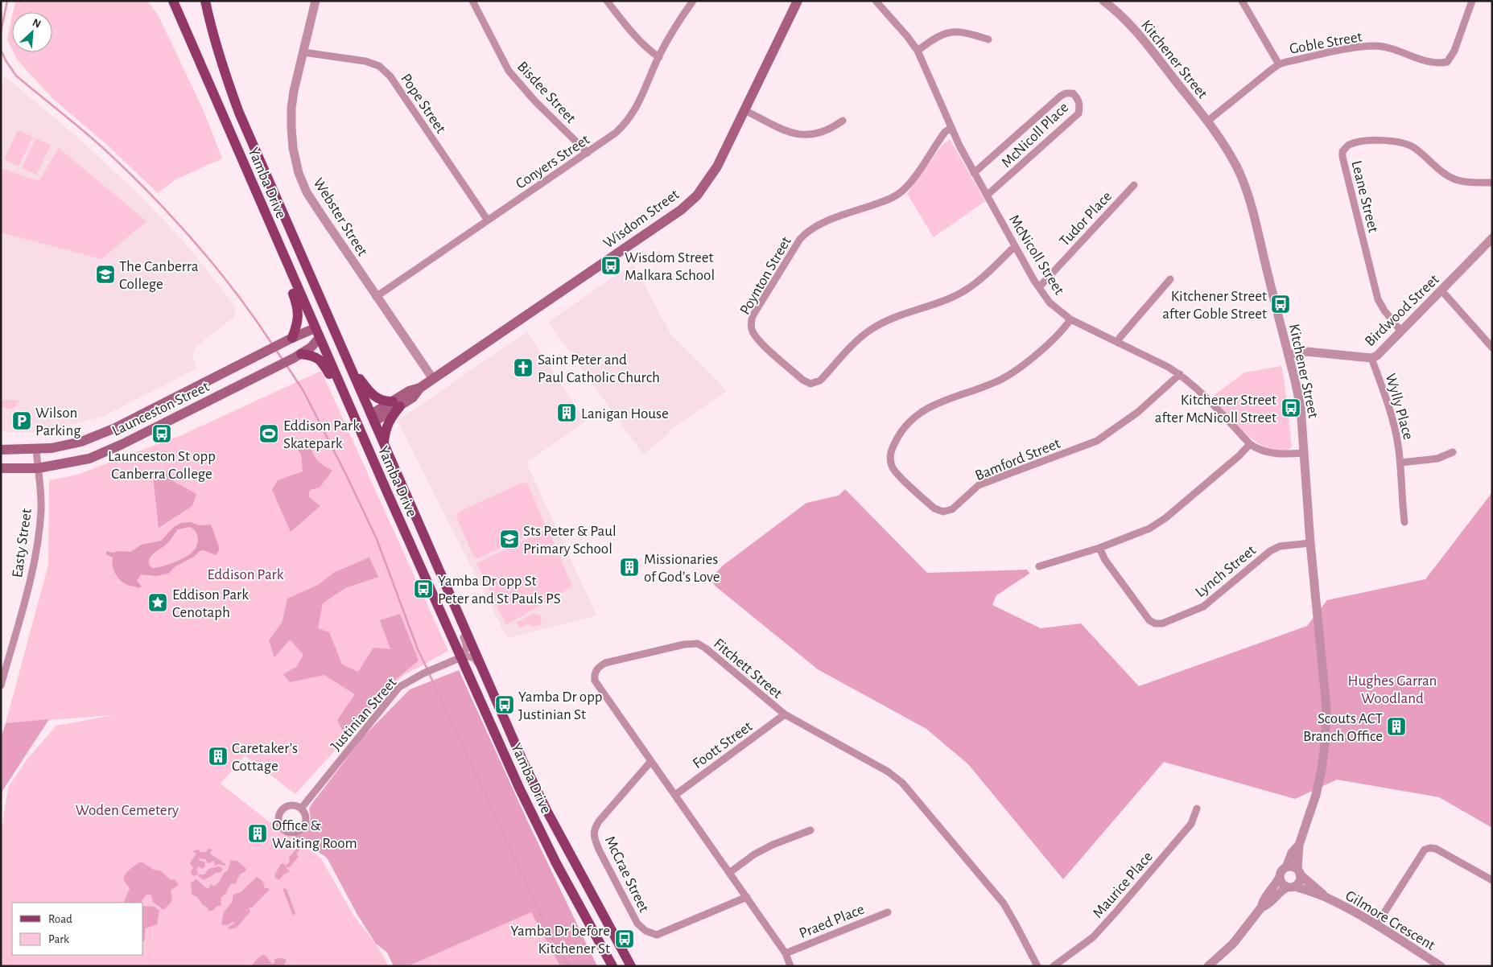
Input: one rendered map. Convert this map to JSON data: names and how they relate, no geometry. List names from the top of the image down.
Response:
{
  "streets": {
    "main road": ["Yamba Drive", "Wisdom Street", "Launceston Street"],
    "street": [
      "Goble Street",
      "Kitchener Street",
      "Bisdee Street",
      "Pope Street",
      "McNicoll Place",
      "Conyers Street",
      "Leane Street",
      "Webster Street",
      "Tudor Place",
      "McNicoll Street",
      "Poynton Street",
      "Birdwood Street",
      "Wylly Place",
      "Bamford Street",
      "Easty Street",
      "Lynch Street",
      "Fitchett Street",
      "Justinian Street",
      "Foott Street",
      "McCrae Street",
      "Maurice Place",
      "Gilmore Crescent",
      "Praed Place"
    ]
  },
  "crossings": [
    ["Goble Street", "Kitchener Street"],
    ["Kitchener Street", "McNicoll Street"],
    ["Kitchener Street", "Birdwood Street"],
    ["Kitchener Street", "Lynch Street"],
    ["Kitchener Street", "Gilmore Crescent"],
    ["Bisdee Street", "Conyers Street"],
    ["Pope Street", "Conyers Street"],
    ["Pope Street", "Webster Street"],
    ["McNicoll Place", "McNicoll Street"],
    ["Conyers Street", "Webster Street"],
    ["Yamba Drive", "Wisdom Street"],
    ["Yamba Drive", "Launceston Street"],
    ["Yamba Drive", "Justinian Street"],
    ["Leane Street", "Birdwood Street"],
    ["Webster Street", "Wisdom Street"],
    ["Tudor Place", "McNicoll Street"],
    ["McNicoll Street", "Poynton Street"],
    ["McNicoll Street", "Bamford Street"],
    ["Birdwood Street", "Wylly Place"],
    ["Launceston Street", "Easty Street"],
    ["Fitchett Street", "Foott Street"],
    ["Fitchett Street", "McCrae Street"],
    ["Fitchett Street", "Praed Place"]
  ],
  "parks": ["Eddison Park", "Hughes Garran Woodland", "Woden Cemetery"],
  "places": {
    "bus stop": [
      "Wisdom Street Malkara School",
      "Kitchener Street after Goble Street",
      "Kitchener Street after McNicoll Street",
      "Launceston St opp Canberra College",
      "Yamba Dr opp St Peter and St Pauls PS",
      "Yamba Dr opp Justinian St",
      "Yamba Dr before Kitchener St"
    ],
    "school or university": ["The Canberra College", "Sts Peter & Paul Primary School"],
    "church": ["Saint Peter and Paul Catholic Church"],
    "building": [
      "Lanigan House",
      "Missionaries of God’s Love",
      "Scouts ACT Branch Office",
      "Caretaker’s Cottage",
      "Office & Waiting Room"
    ],
    "parking": ["Wilson Parking"],
    "sports": ["Eddison Park Skatepark"],
    "place": ["Eddison Park Cenotaph"]
  },
  "legend": ["Road", "Park"],
  "north": "top right"
}
